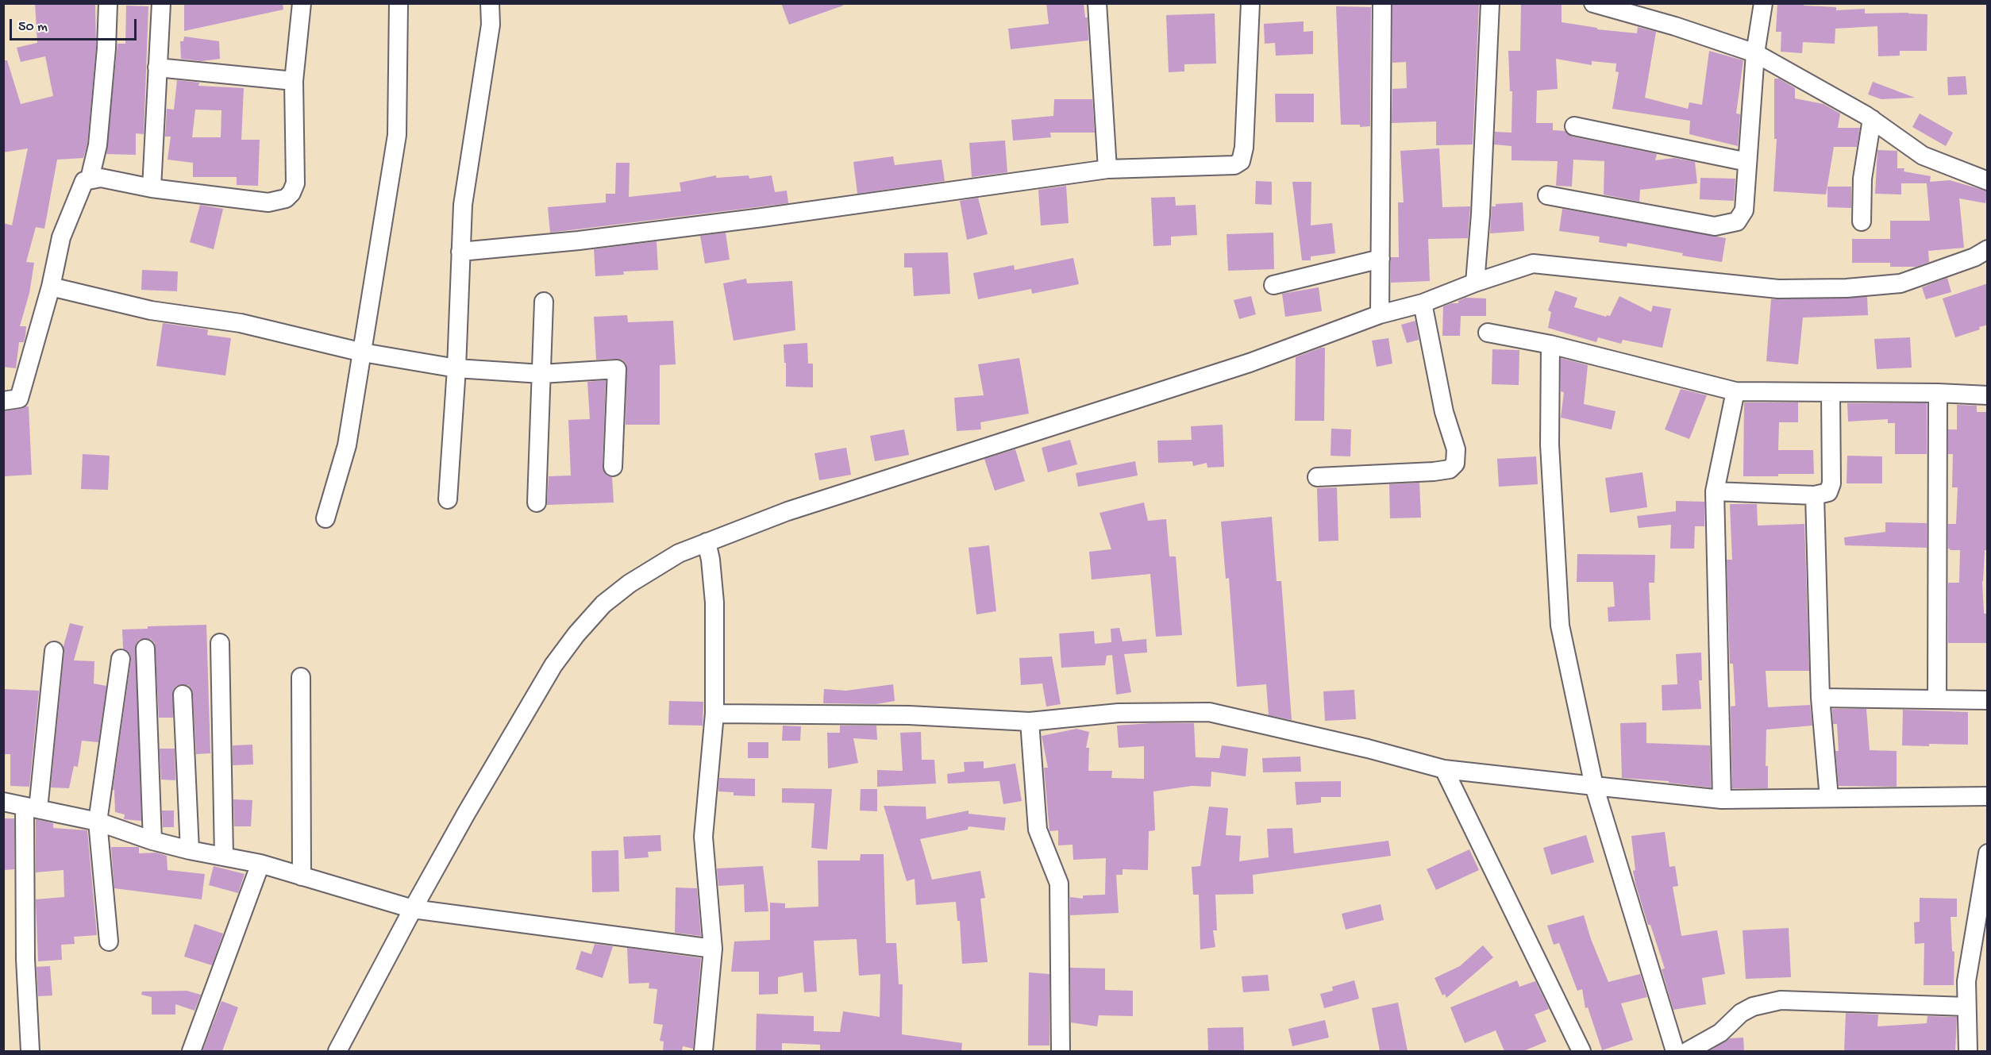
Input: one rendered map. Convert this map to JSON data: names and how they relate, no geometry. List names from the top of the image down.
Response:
{
  "scale_bar": "50 m"
}
